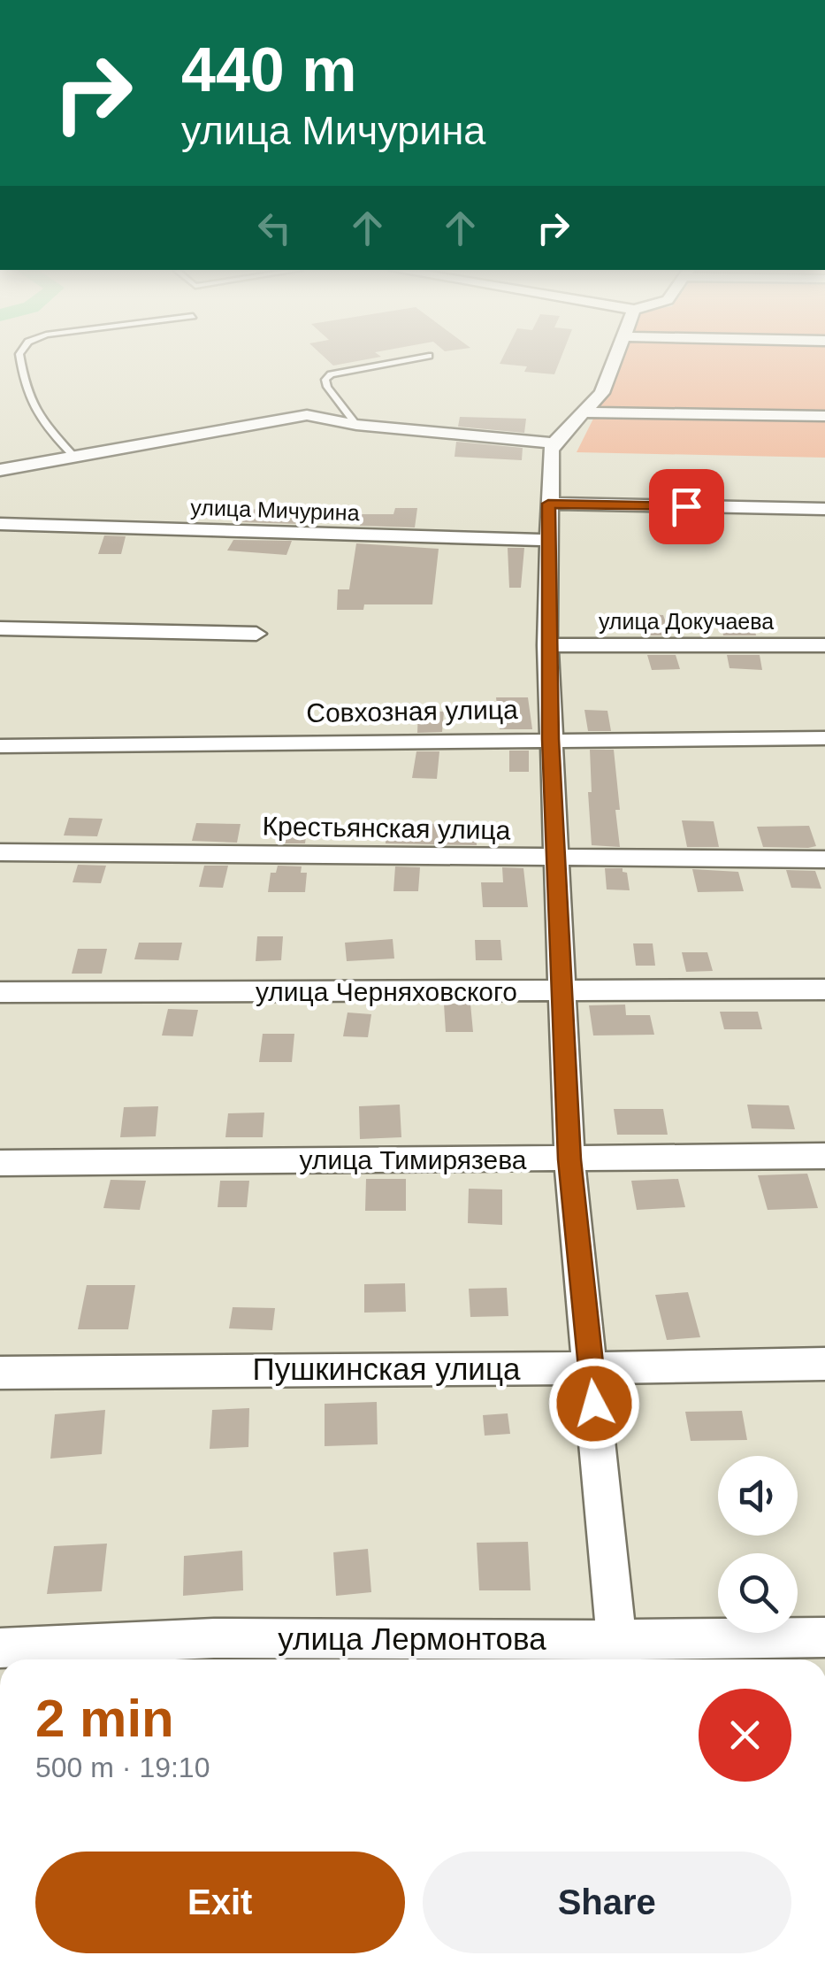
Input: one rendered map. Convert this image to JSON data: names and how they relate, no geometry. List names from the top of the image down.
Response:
{
  "streets": {
    "street": [
      "улица Мичурина",
      "улица Докучаева",
      "Совхозная улица",
      "Крестьянская улица",
      "улица Черняховского",
      "улица Тимирязева",
      "Пушкинская улица",
      "улица Лермонтова"
    ]
  },
  "page": {
    "turn": ["440 m", "улица Мичурина"],
    "heading": ["2 min", "500 m · 19:10"],
    "buttons": ["Exit", "Share"]
  }
}
